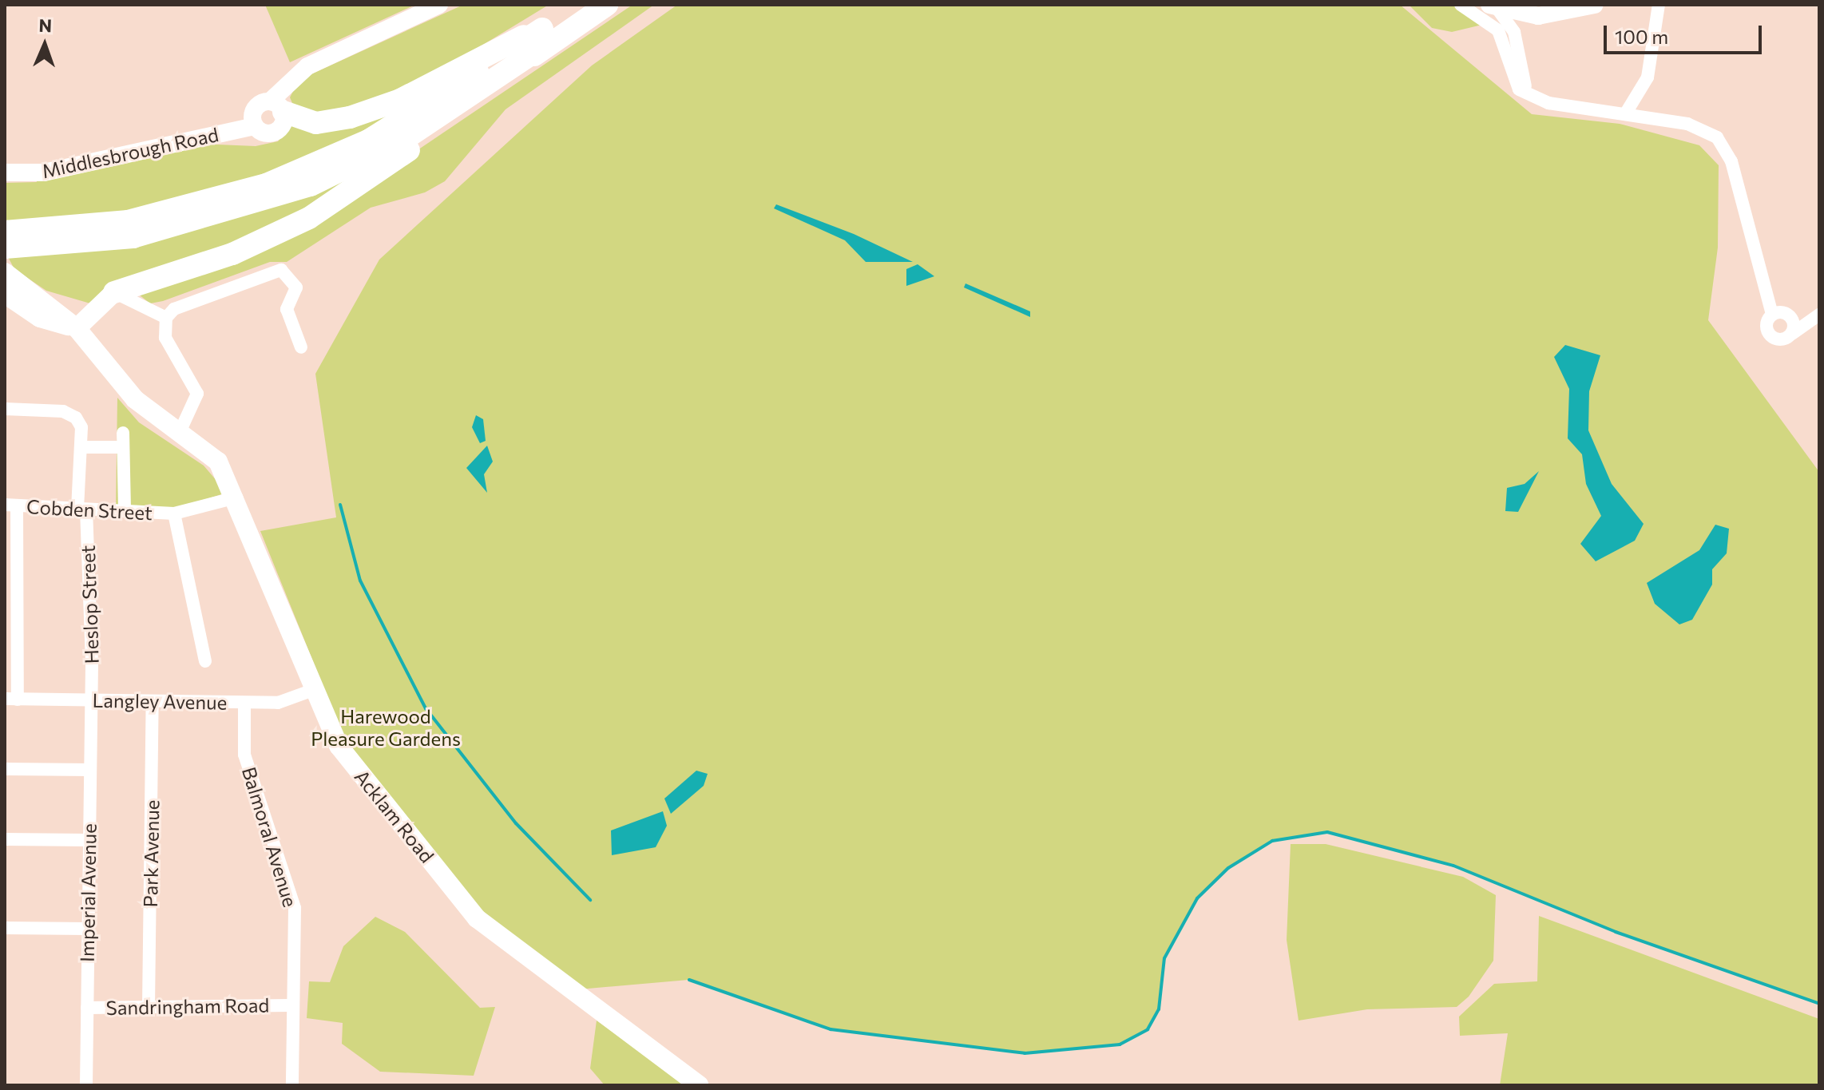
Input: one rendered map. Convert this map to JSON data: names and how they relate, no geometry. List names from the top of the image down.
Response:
{
  "streets": {
    "main road": ["Middlesbrough Road", "Acklam Road"],
    "street": [
      "Cobden Street",
      "Heslop Street",
      "Langley Avenue",
      "Balmoral Avenue",
      "Park Avenue",
      "Imperial Avenue",
      "Sandringham Road"
    ]
  },
  "crossings": [
    ["Cobden Street", "Heslop Street"],
    ["Cobden Street", "Acklam Road"],
    ["Heslop Street", "Langley Avenue"],
    ["Heslop Street", "Imperial Avenue"],
    ["Langley Avenue", "Acklam Road"],
    ["Langley Avenue", "Balmoral Avenue"],
    ["Langley Avenue", "Park Avenue"],
    ["Langley Avenue", "Imperial Avenue"],
    ["Balmoral Avenue", "Sandringham Road"],
    ["Park Avenue", "Sandringham Road"],
    ["Imperial Avenue", "Sandringham Road"]
  ],
  "parks": ["Harewood Pleasure Gardens"],
  "scale_bar": "100 m",
  "north": "top"
}
